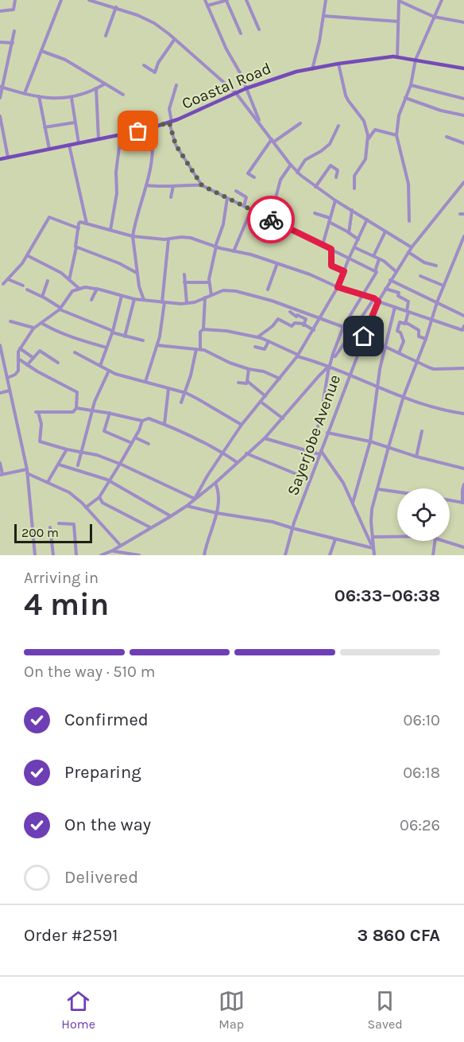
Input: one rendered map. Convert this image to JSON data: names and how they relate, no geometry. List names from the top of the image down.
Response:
{
  "streets": {
    "main road": ["Coastal Road"],
    "street": ["Sayerjobe Avenue"]
  },
  "scale_bar": "200 m",
  "page": {
    "scale": "200 m",
    "heading": ["4 min", "Arriving in", "06:33–06:38"],
    "panel": ["Order #2591", "3 860 CFA"],
    "bar": "On the way · 510 m",
    "list": [
      ["Confirmed", "06:10"],
      ["Preparing", "06:18"],
      ["On the way", "06:26"],
      "Delivered"
    ],
    "tabs": ["Home", "Map", "Saved"]
  }
}
